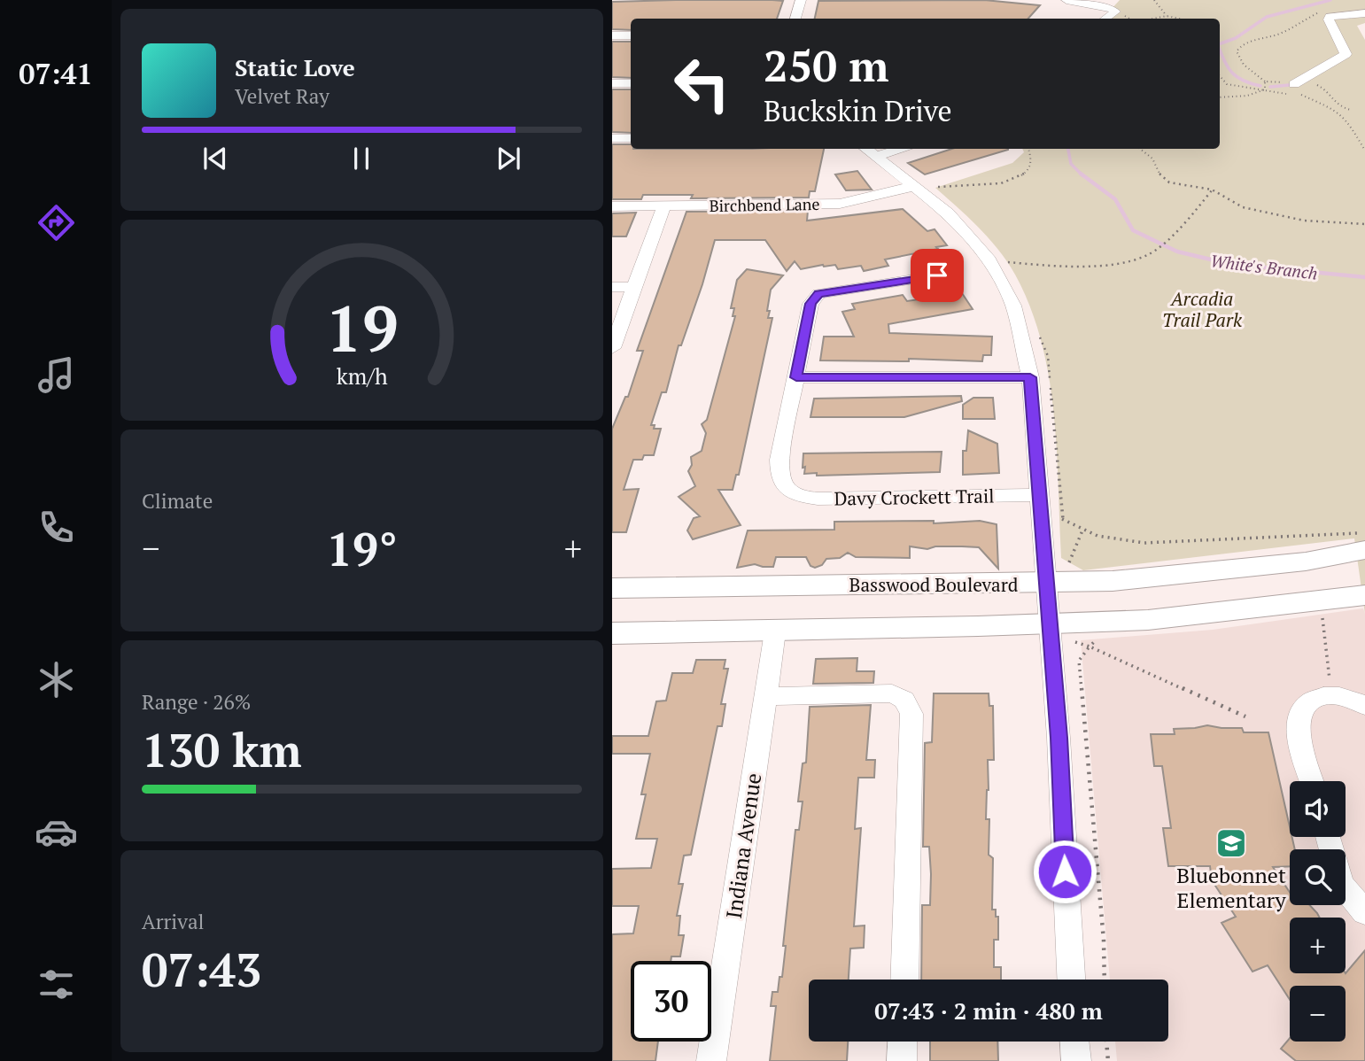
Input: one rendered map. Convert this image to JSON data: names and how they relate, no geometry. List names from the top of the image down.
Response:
{
  "streets": {
    "main road": ["Basswood Boulevard"],
    "street": ["Birchbend Lane", "Davy Crockett Trail", "Indiana Avenue"]
  },
  "water": ["White's Branch"],
  "parks": ["Arcadia Trail Park"],
  "places": {
    "school or university": ["Bluebonnet Elementary"]
  },
  "page": {
    "tabs": "07:41",
    "turn": ["250 m", "Buckskin Drive"],
    "song": ["Static Love", "Velvet Ray"],
    "tile": [
      "Climate",
      ["Range · 26%", "130 km"],
      ["Arrival", "07:43"]
    ],
    "heat": ["−", "19°", "+"],
    "map_buttons": ["+", "−"],
    "limit": "30",
    "trip": "07:43 · 2 min · 480 m",
    "gauge": ["19", "km/h"]
  }
}
